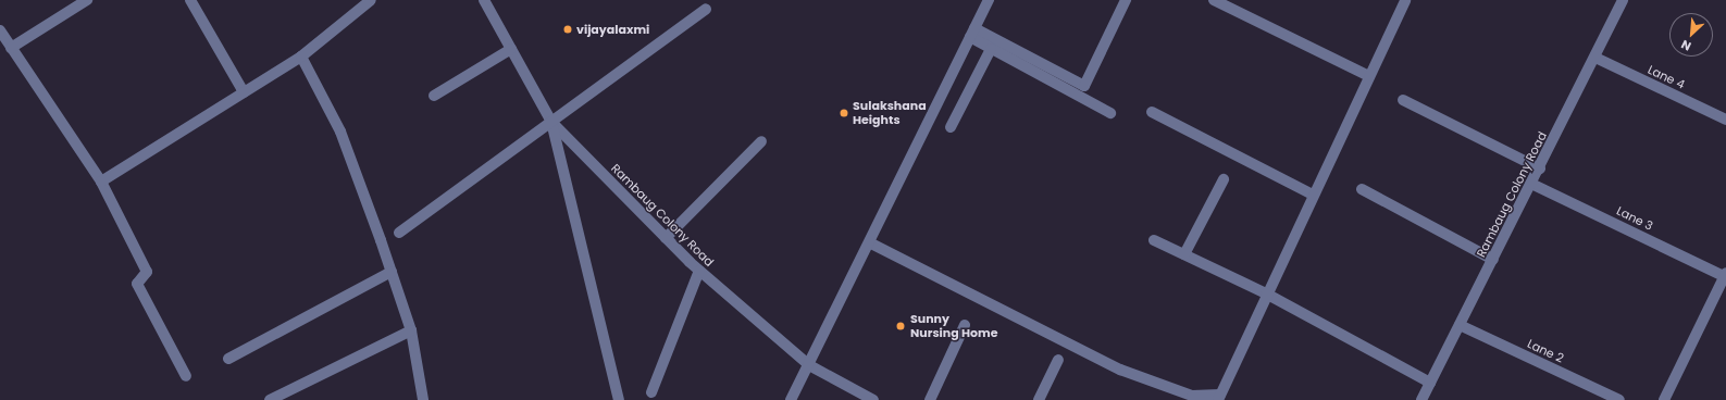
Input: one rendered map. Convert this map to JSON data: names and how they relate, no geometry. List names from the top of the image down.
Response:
{
  "streets": {
    "street": [
      "Lane 4",
      "Rambaug Colony Road",
      "Lane 3",
      "Lane 2"
    ]
  },
  "crossings": [
    ["Lane 4", "Rambaug Colony Road"],
    ["Rambaug Colony Road", "Lane 3"],
    ["Rambaug Colony Road", "Lane 2"]
  ],
  "places": ["vijayalaxmi", "Sulakshana Heights", "Sunny Nursing Home"],
  "north": "bottom left"
}
